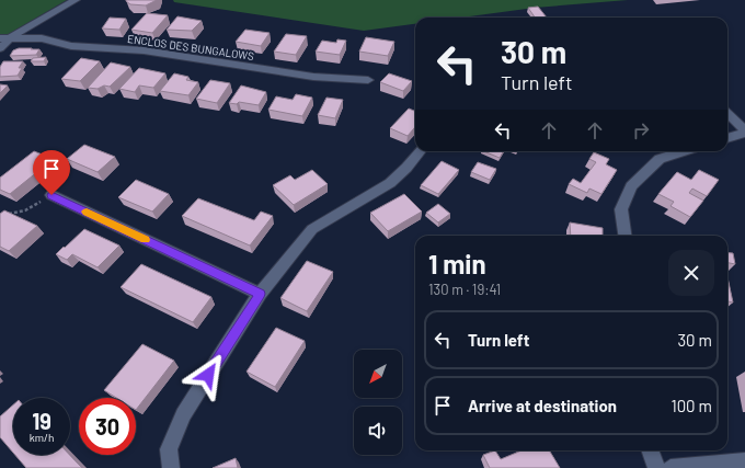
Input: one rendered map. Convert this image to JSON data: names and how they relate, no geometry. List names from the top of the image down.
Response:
{
  "streets": {
    "street": ["ENCLOS DES BUNGALOWS"]
  },
  "north": "bottom left",
  "page": {
    "turn": ["30 m", "Turn left"],
    "heading": ["1 min", "130 m · 19:41"],
    "list": [
      {
        "name": "Turn left",
        "value": "30 m"
      },
      {
        "name": "Arrive at destination",
        "value": "100 m"
      }
    ],
    "speed": "19 km/h",
    "limit": "30"
  }
}
